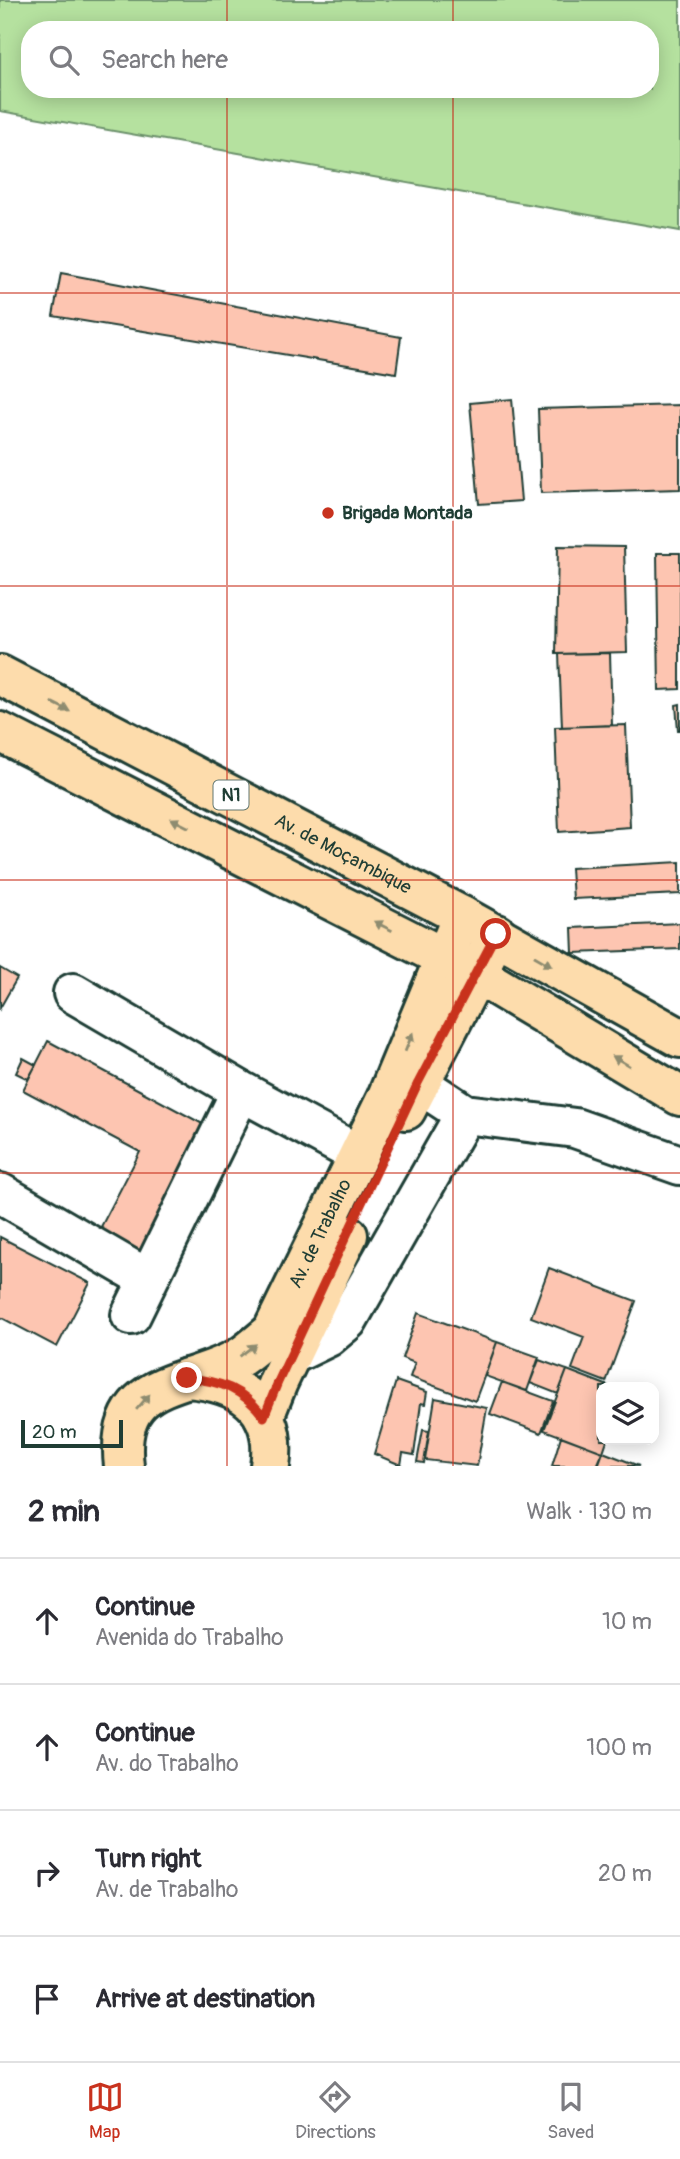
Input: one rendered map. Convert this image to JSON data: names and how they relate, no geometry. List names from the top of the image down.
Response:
{
  "streets": {
    "main road": ["N1", "Av. de Moçambique", "Av. de Trabalho"]
  },
  "crossings": [
    ["N1", "Av. de Moçambique"],
    ["N1", "Av. de Trabalho"],
    ["Av. de Moçambique", "Av. de Trabalho"]
  ],
  "places": ["Brigada Montada"],
  "scale_bar": "20 m",
  "page": {
    "search": "Search here",
    "scale": "20 m",
    "heading": ["2 min", "Walk · 130 m"],
    "list": [
      ["Continue", "Avenida do Trabalho", "10 m"],
      ["Continue", "Av. do Trabalho", "100 m"],
      ["Turn right", "Av. de Trabalho", "20 m"],
      "Arrive at destination"
    ],
    "nav": ["Map", "Directions", "Saved"]
  }
}
